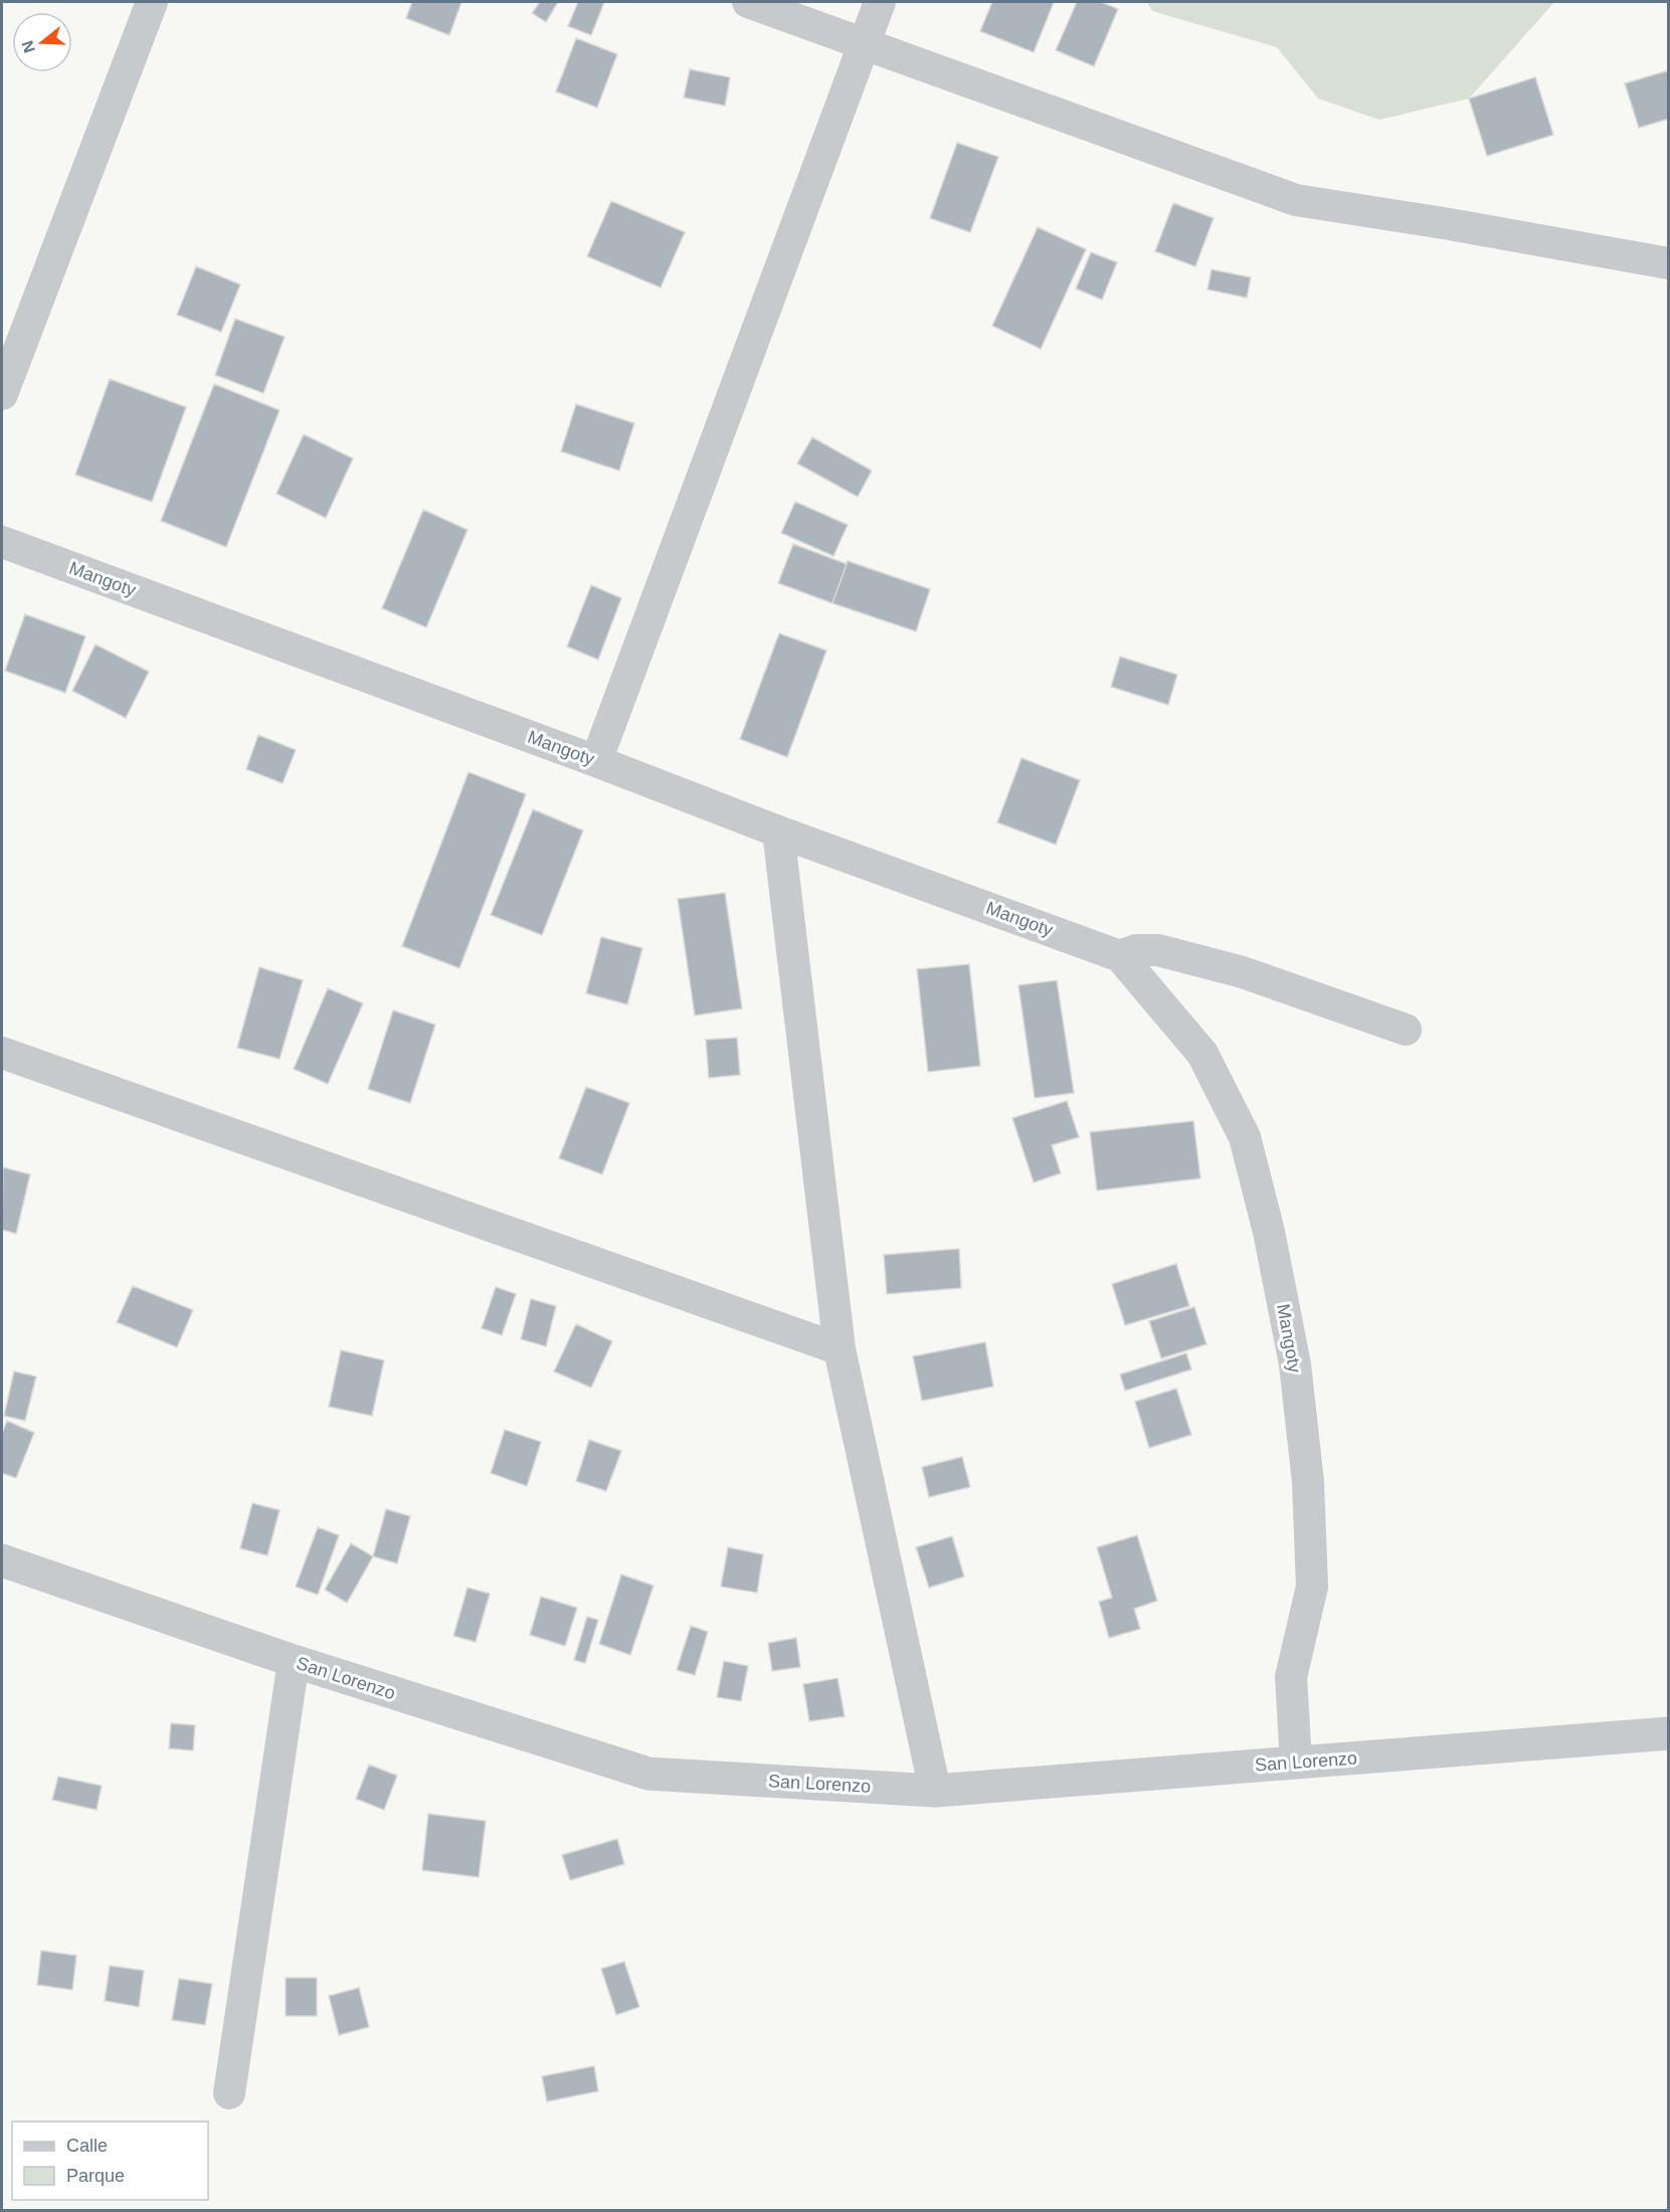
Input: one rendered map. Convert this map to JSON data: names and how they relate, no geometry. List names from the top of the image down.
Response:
{
  "streets": {
    "street": ["Mangoty", "San Lorenzo"]
  },
  "crossings": [
    ["Mangoty", "San Lorenzo"]
  ],
  "legend": ["Calle", "Parque"],
  "north": "left"
}
